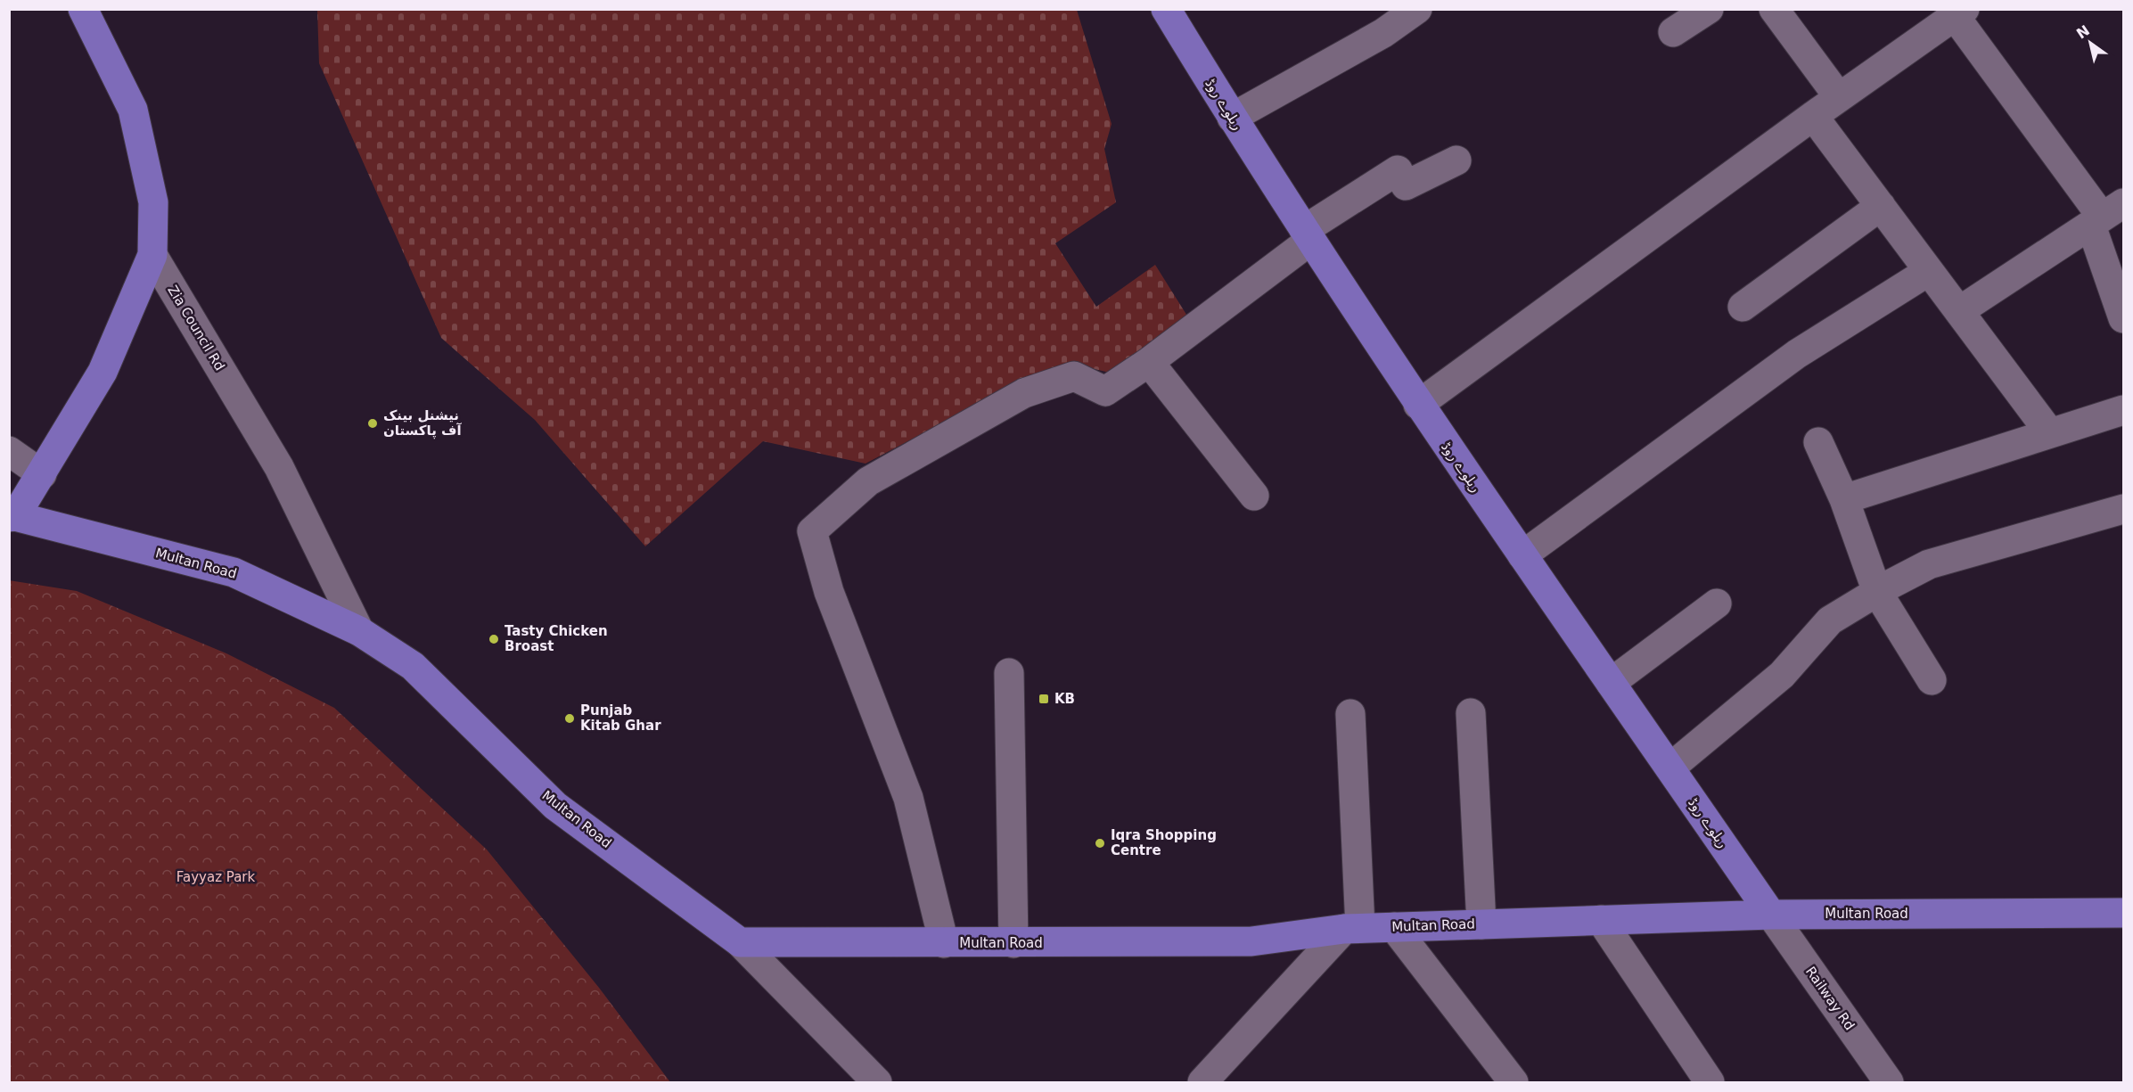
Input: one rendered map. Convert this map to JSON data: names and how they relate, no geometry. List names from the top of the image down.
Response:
{
  "streets": {
    "main road": ["ریلوے روڈ", "Multan Road"],
    "street": ["Zia Council Rd", "Railway Rd"]
  },
  "crossings": [
    ["ریلوے روڈ", "Multan Road"],
    ["ریلوے روڈ", "Railway Rd"],
    ["Zia Council Rd", "Multan Road"],
    ["Multan Road", "Railway Rd"]
  ],
  "parks": ["Fayyaz Park"],
  "places": {
    "other": [
      "نیشنل بینک آف پاکستان",
      "Tasty Chicken Broast",
      "Punjab Kitab Ghar",
      "Iqra Shopping Centre"
    ],
    "transit": ["KB"]
  },
  "north": "top left"
}
